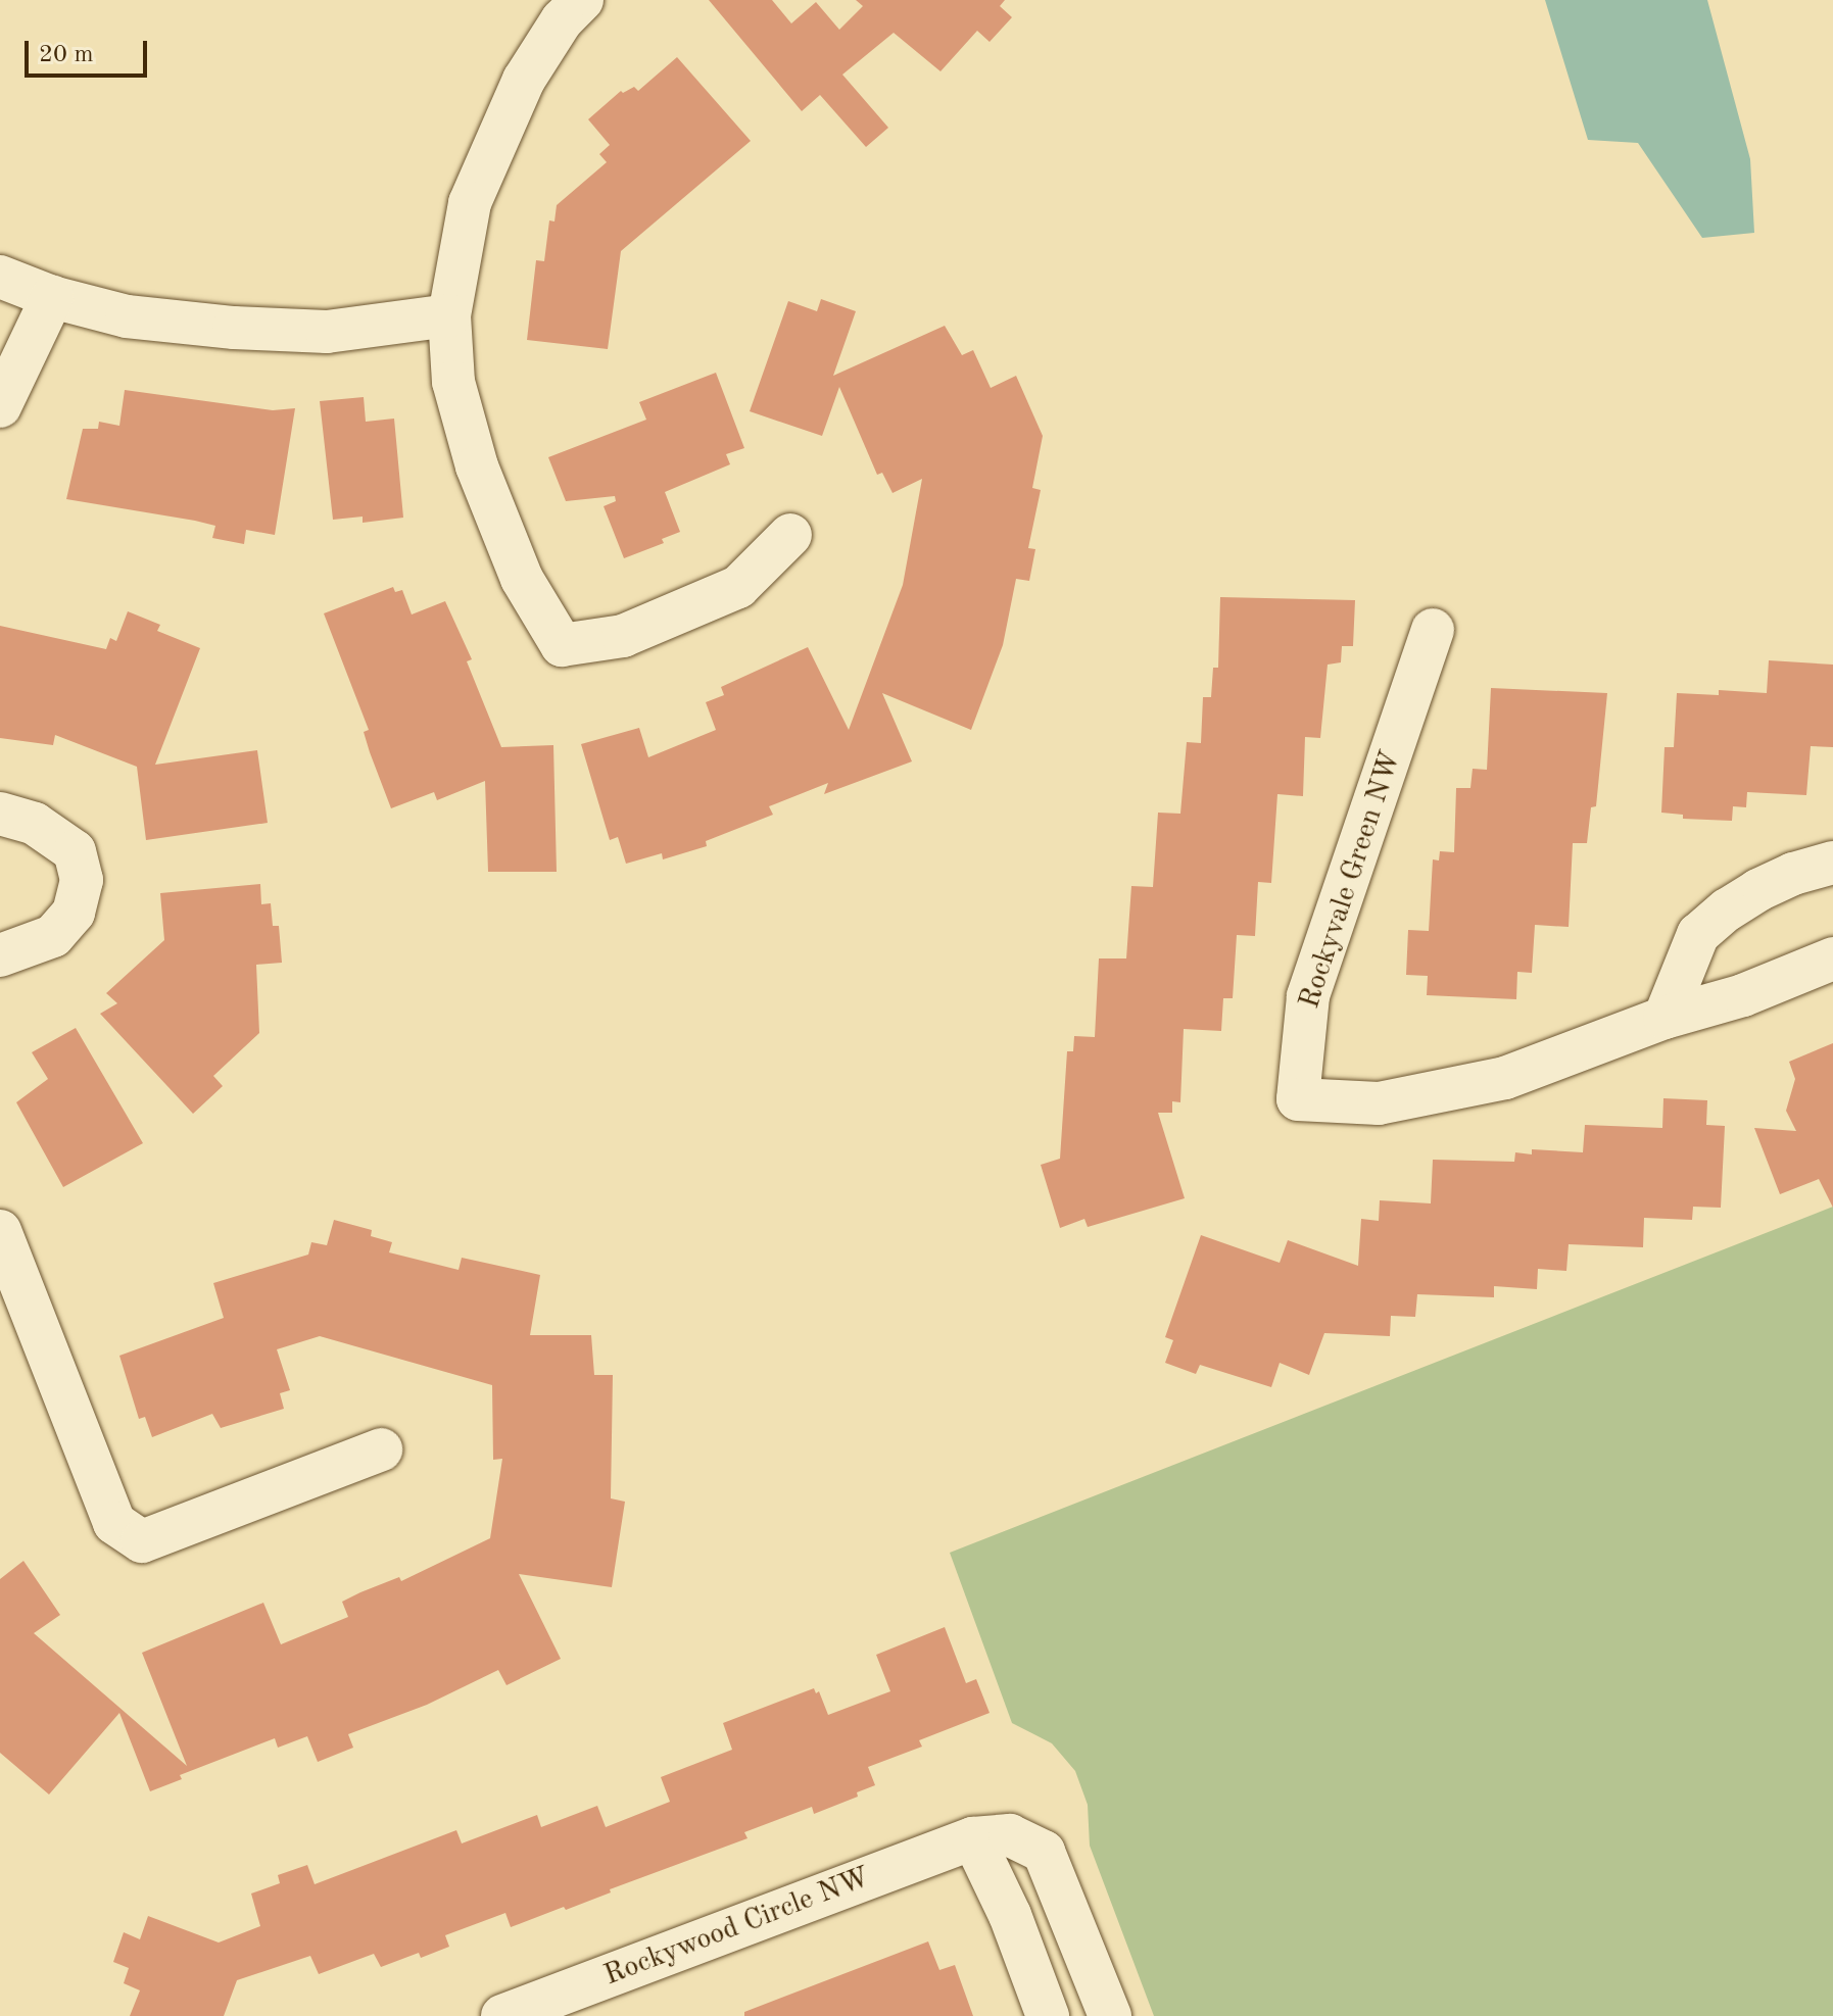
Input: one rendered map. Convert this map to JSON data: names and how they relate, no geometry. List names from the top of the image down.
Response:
{
  "streets": {
    "street": ["Rockyvale Green NW", "Rockywood Circle NW"]
  },
  "scale_bar": "20 m"
}
